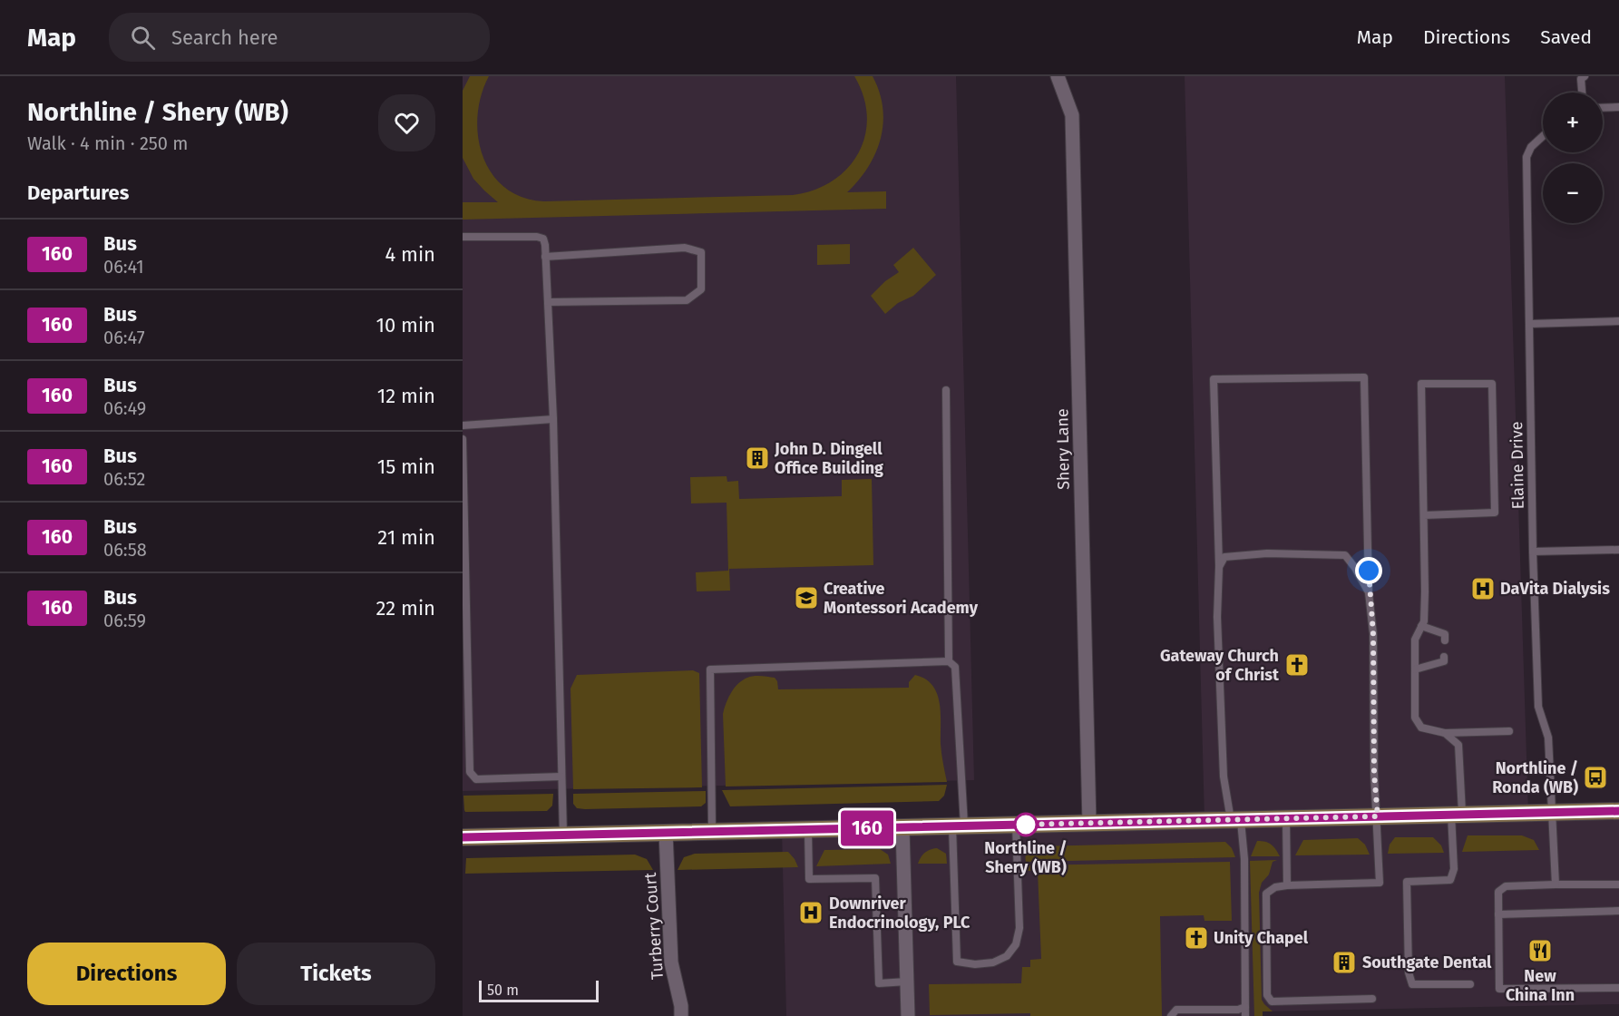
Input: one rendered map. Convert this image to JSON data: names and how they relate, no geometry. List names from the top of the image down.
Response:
{
  "streets": {
    "street": ["Shery Lane", "Turberry Court"],
    "lane": ["Elaine Drive"]
  },
  "places": {
    "building": ["John D. Dingell Office Building", "Southgate Dental"],
    "hospital": ["DaVita Dialysis", "Downriver Endocrinology, PLC"],
    "school or university": ["Creative Montessori Academy"],
    "church": ["Gateway Church of Christ", "Unity Chapel"],
    "bus stop": ["Northline / Ronda (WB)"],
    "other": ["Northline / Shery (WB)"],
    "restaurant": ["New China Inn"]
  },
  "lines": ["bus line 160"],
  "scale_bar": "50 m",
  "page": {
    "header": "Map",
    "search": "Search here",
    "nav": ["Map", "Directions", "Saved"],
    "heading": [
      ["Northline / Shery (WB)", "Walk · 4 min · 250 m"],
      "Departures"
    ],
    "on_map": "160",
    "map_buttons": ["+", "−"],
    "list": [
      {
        "mark": "160",
        "name": "Bus",
        "note": "06:41",
        "value": "4 min"
      },
      {
        "mark": "160",
        "name": "Bus",
        "note": "06:47",
        "value": "10 min"
      },
      {
        "mark": "160",
        "name": "Bus",
        "note": "06:49",
        "value": "12 min"
      },
      {
        "mark": "160",
        "name": "Bus",
        "note": "06:52",
        "value": "15 min"
      },
      {
        "mark": "160",
        "name": "Bus",
        "note": "06:58",
        "value": "21 min"
      },
      {
        "mark": "160",
        "name": "Bus",
        "note": "06:59",
        "value": "22 min"
      }
    ],
    "buttons": ["Directions", "Tickets"],
    "scale": "50 m"
  }
}
